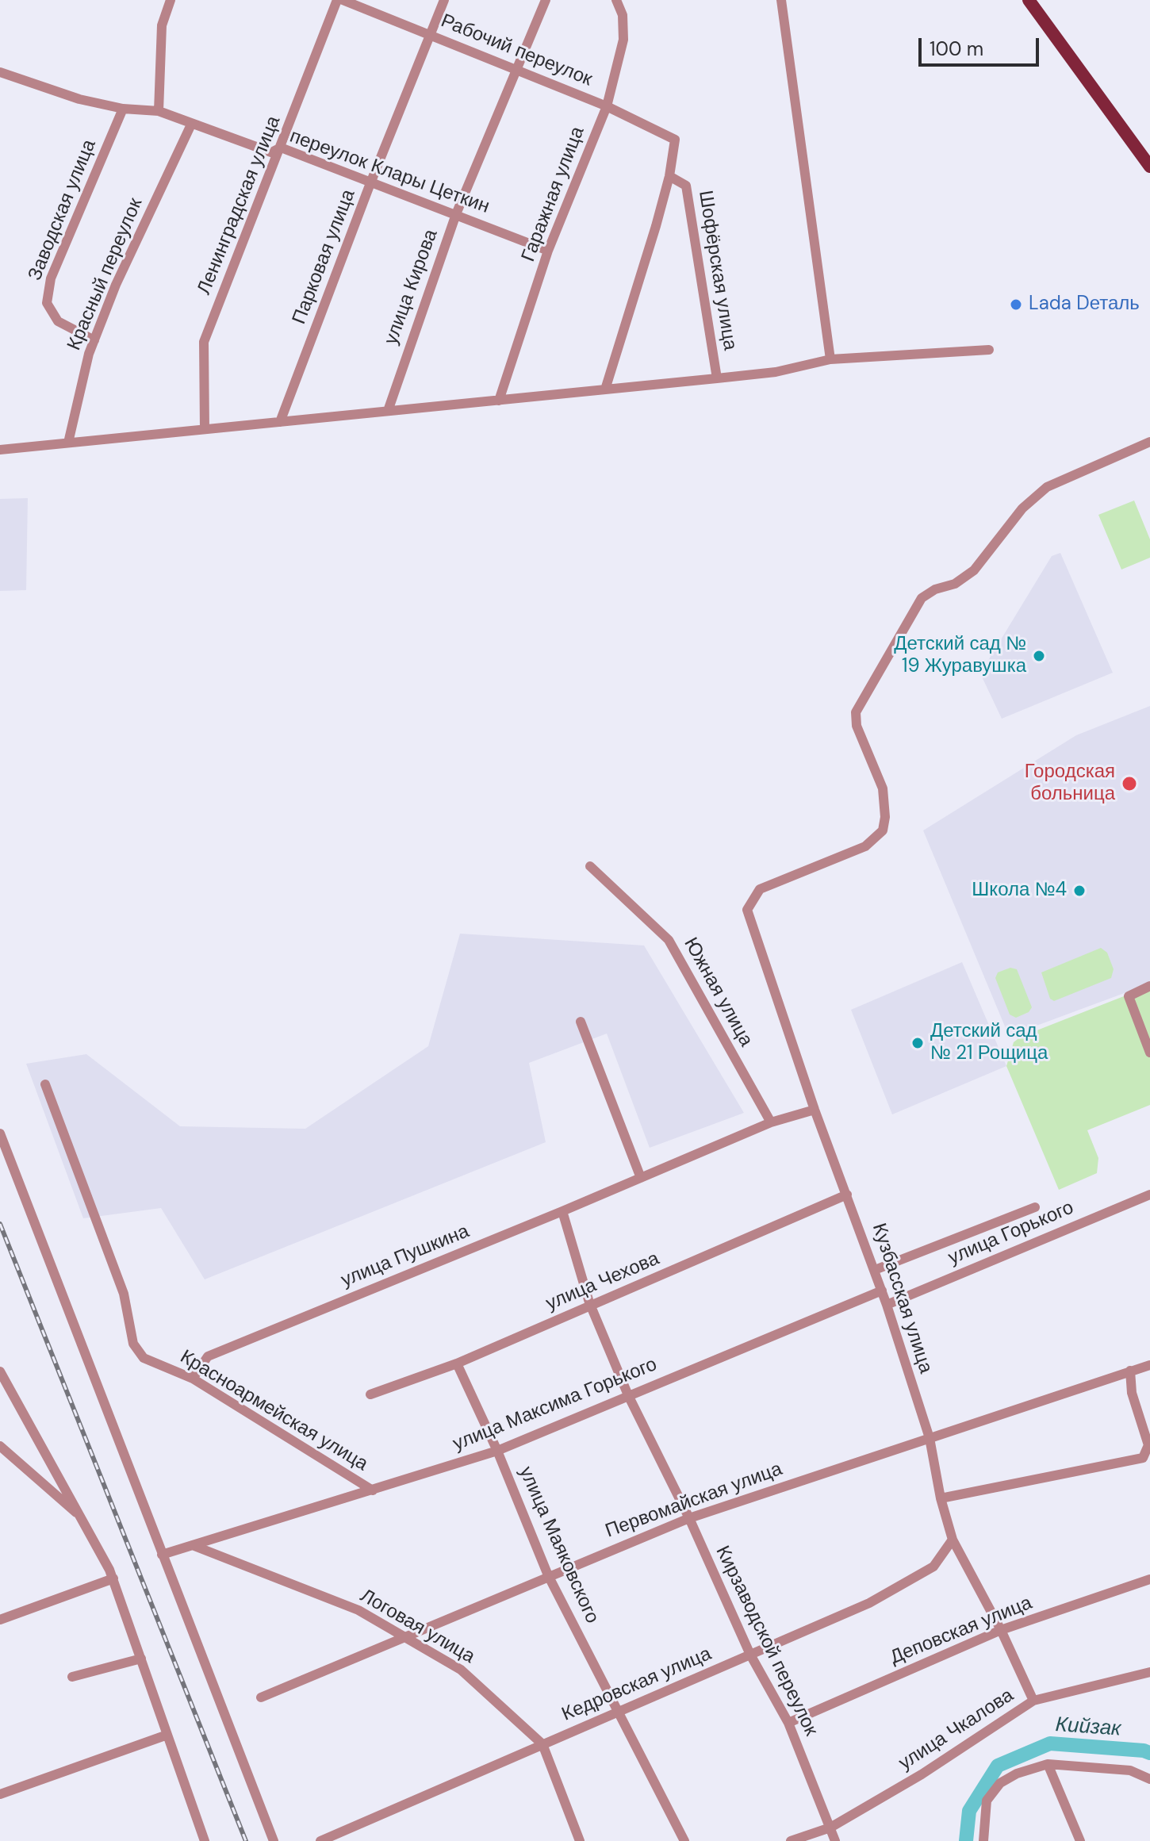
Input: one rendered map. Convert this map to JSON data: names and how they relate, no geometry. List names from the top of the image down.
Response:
{
  "streets": {
    "street": [
      "Рабочий переулок",
      "переулок Клары Цеткин",
      "Гаражная улица",
      "Ленинградская улица",
      "Заводская улица",
      "Парковая улица",
      "Шофёрская улица",
      "Красный переулок",
      "улица Кирова",
      "Южная улица",
      "улица Горького",
      "улица Пушкина",
      "улица Чехова",
      "Кузбасская улица",
      "улица Максима Горького",
      "Красноармейская улица",
      "Первомайская улица",
      "улица Маяковского",
      "Логовая улица",
      "Деповская улица",
      "Кирзаводской переулок",
      "Кедровская улица",
      "улица Чкалова"
    ]
  },
  "crossings": [
    ["Рабочий переулок", "Гаражная улица"],
    ["Рабочий переулок", "Парковая улица"],
    ["Рабочий переулок", "Шофёрская улица"],
    ["Рабочий переулок", "улица Кирова"],
    ["переулок Клары Цеткин", "Гаражная улица"],
    ["переулок Клары Цеткин", "Ленинградская улица"],
    ["переулок Клары Цеткин", "Заводская улица"],
    ["переулок Клары Цеткин", "Парковая улица"],
    ["переулок Клары Цеткин", "Красный переулок"],
    ["переулок Клары Цеткин", "улица Кирова"],
    ["Заводская улица", "Красный переулок"],
    ["Южная улица", "улица Пушкина"],
    ["улица Горького", "Кузбасская улица"],
    ["улица Пушкина", "Кузбасская улица"],
    ["улица Пушкина", "Красноармейская улица"],
    ["улица Пушкина", "Кирзаводской переулок"],
    ["улица Чехова", "Кузбасская улица"],
    ["улица Чехова", "улица Маяковского"],
    ["улица Чехова", "Кирзаводской переулок"],
    ["Кузбасская улица", "улица Максима Горького"],
    ["Кузбасская улица", "Первомайская улица"],
    ["Кузбасская улица", "Деповская улица"],
    ["Кузбасская улица", "Кедровская улица"],
    ["Кузбасская улица", "улица Чкалова"],
    ["улица Максима Горького", "Красноармейская улица"],
    ["улица Максима Горького", "улица Маяковского"],
    ["улица Максима Горького", "Логовая улица"],
    ["улица Максима Горького", "Кирзаводской переулок"],
    ["Первомайская улица", "улица Маяковского"],
    ["Первомайская улица", "Логовая улица"],
    ["Первомайская улица", "Кирзаводской переулок"],
    ["улица Маяковского", "Кедровская улица"],
    ["Логовая улица", "Кедровская улица"],
    ["Деповская улица", "Кирзаводской переулок"],
    ["Кирзаводской переулок", "Кедровская улица"],
    ["Кирзаводской переулок", "улица Чкалова"]
  ],
  "water": ["Кийзак"],
  "places": [
    "Lada Dеталь",
    "Детский сад № 19 Журавушка",
    "Городская больница",
    "Школа №4",
    "Детский сад № 21 Рощица"
  ],
  "scale_bar": "100 m"
}
